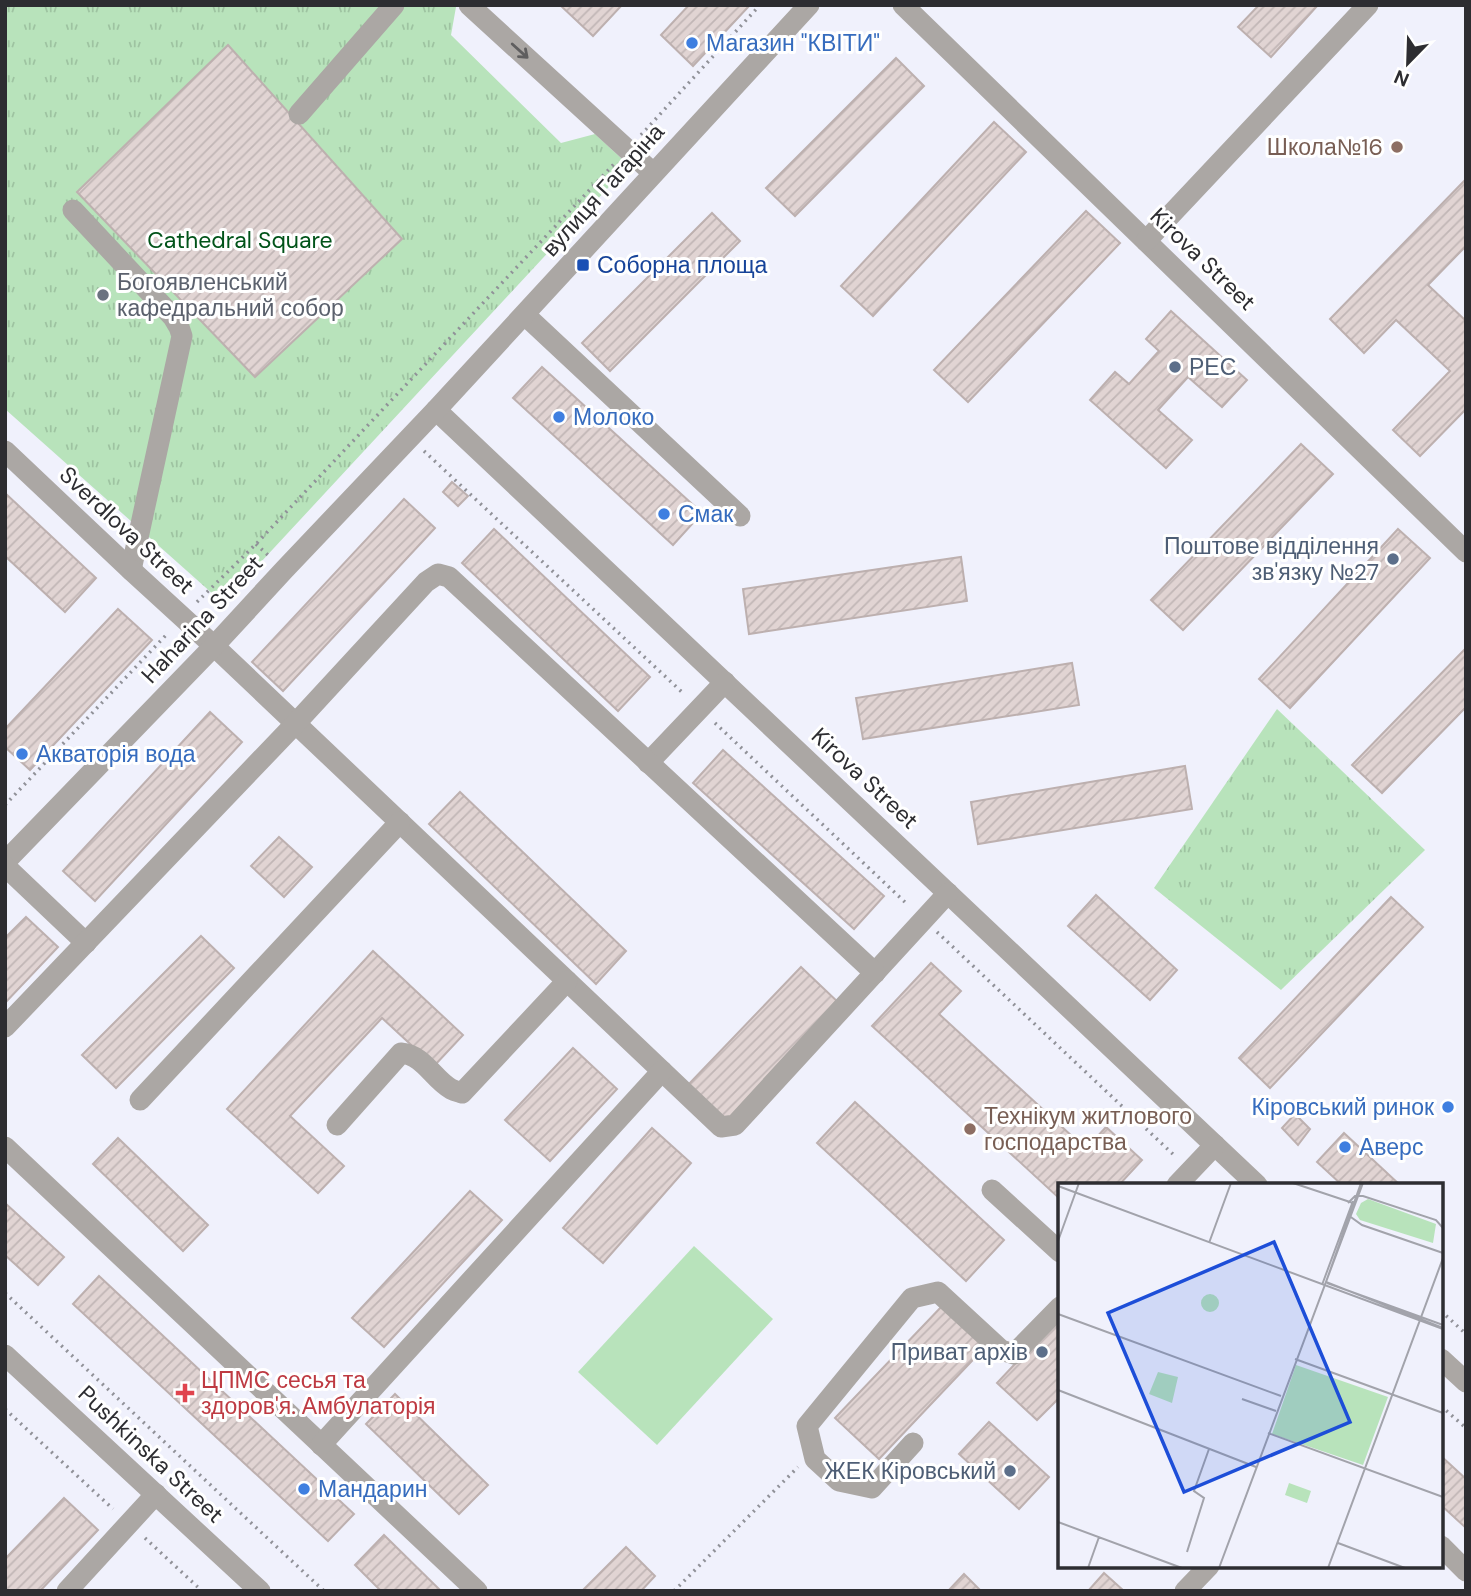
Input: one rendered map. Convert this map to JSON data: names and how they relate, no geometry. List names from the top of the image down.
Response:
{
  "streets": {
    "street": [
      "вулиця Гагаріна",
      "Kirova Street",
      "Sverdlova Street",
      "Haharina Street",
      "Pushkinska Street"
    ]
  },
  "crossings": [
    ["вулиця Гагаріна", "Kirova Street"],
    ["вулиця Гагаріна", "Haharina Street"],
    ["Kirova Street", "Haharina Street"],
    ["Sverdlova Street", "Haharina Street"]
  ],
  "parks": ["Cathedral Square"],
  "places": {
    "other": [
      "Магазин \"КВІТИ\"",
      "Школа№16",
      "Богоявленський кафедральний собор",
      "РЕС",
      "Молоко",
      "Смак",
      "Поштове відділення зв'язку №27",
      "Акваторія вода",
      "Кіровський ринок",
      "Технікум житлового господарства",
      "Аверс",
      "Приват архів",
      "ЖЕК Кіровський",
      "Мандарин"
    ],
    "transit": ["Соборна площа"],
    "health": ["ЦПМС сесья та здоров'я. Амбулаторія"]
  },
  "north": "bottom left"
}
